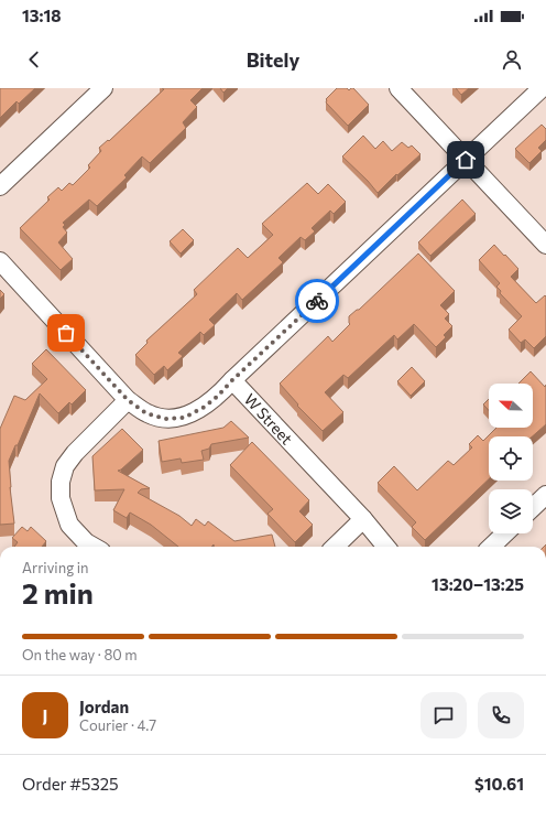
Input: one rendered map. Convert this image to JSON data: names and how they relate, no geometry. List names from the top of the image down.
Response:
{
  "streets": {
    "street": ["W Street"]
  },
  "north": "left",
  "page": {
    "status": "13:18",
    "header": "Bitely",
    "heading": ["2 min", "Arriving in", "13:20–13:25"],
    "panel": [
      "Jordan",
      "Courier · 4.7",
      "Order #5325",
      "$10.61"
    ],
    "bar": "On the way · 80 m",
    "round": "J"
  }
}
